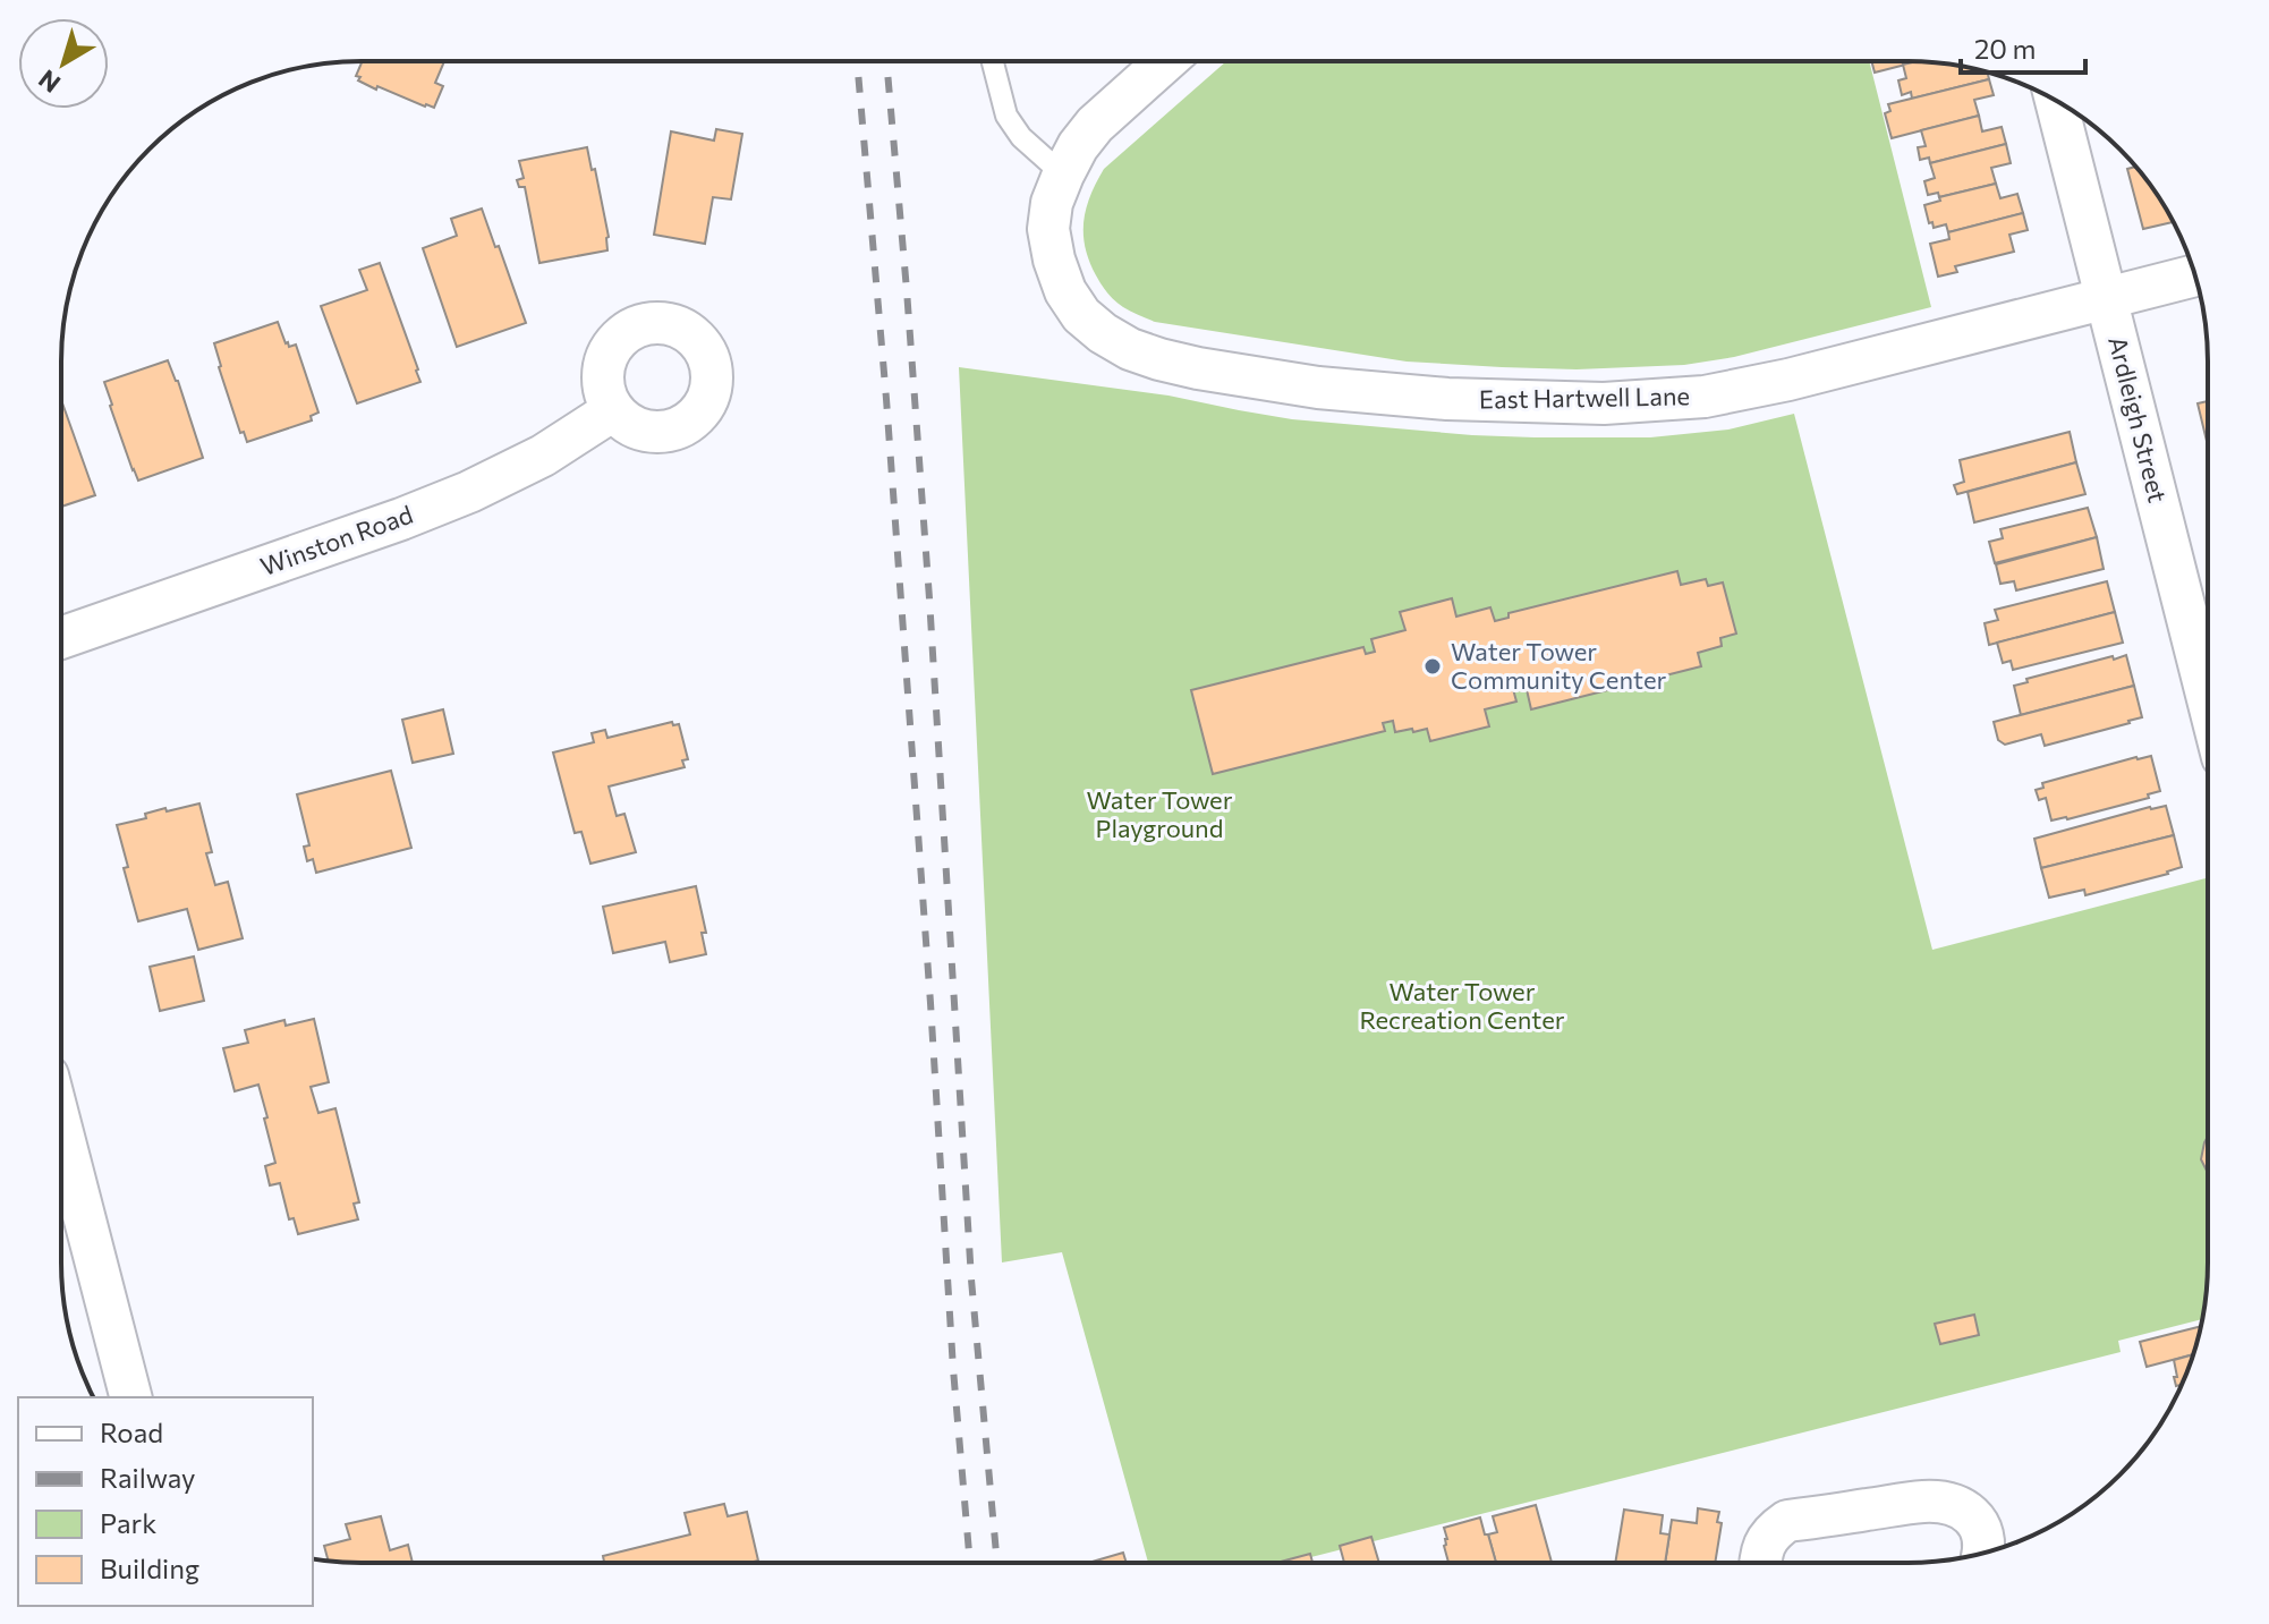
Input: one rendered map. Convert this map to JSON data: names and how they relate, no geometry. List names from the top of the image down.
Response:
{
  "streets": {
    "street": ["East Hartwell Lane", "Ardleigh Street", "Winston Road"]
  },
  "crossings": [
    ["East Hartwell Lane", "Ardleigh Street"]
  ],
  "parks": ["Water Tower Playground", "Water Tower Recreation Center"],
  "places": ["Water Tower Community Center"],
  "legend": [
    "Road",
    "Railway",
    "Park",
    "Building"
  ],
  "scale_bar": "20 m",
  "north": "bottom left"
}
